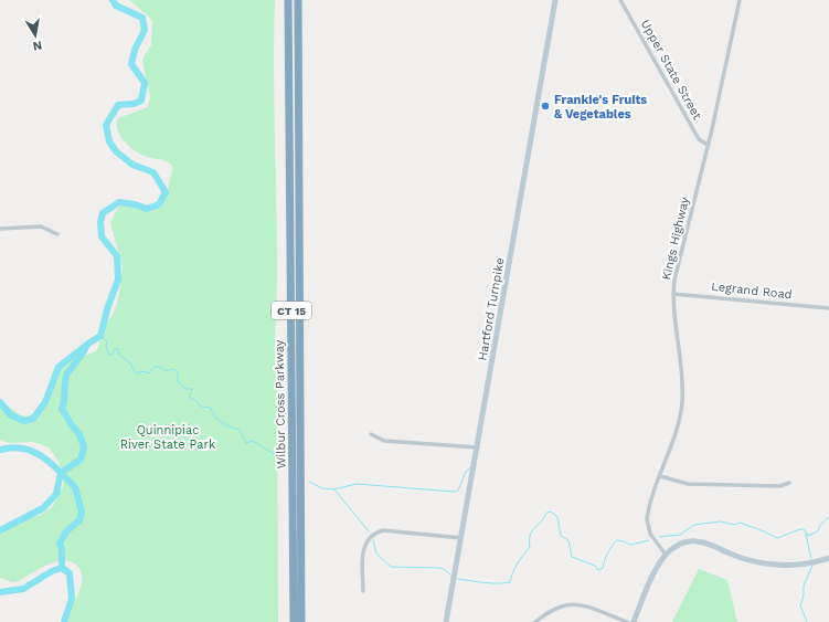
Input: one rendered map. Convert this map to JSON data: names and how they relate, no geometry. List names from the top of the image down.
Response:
{
  "streets": {
    "highway": ["CT 15", "Wilbur Cross Parkway"],
    "main road": ["Hartford Turnpike"],
    "street": ["Upper State Street", "Kings Highway", "Legrand Road"]
  },
  "crossings": [
    ["Upper State Street", "Kings Highway"],
    ["Kings Highway", "Legrand Road"]
  ],
  "parks": ["Quinnipiac River State Park"],
  "places": ["Frankie's Fruits & Vegetables"],
  "north": "bottom"
}
